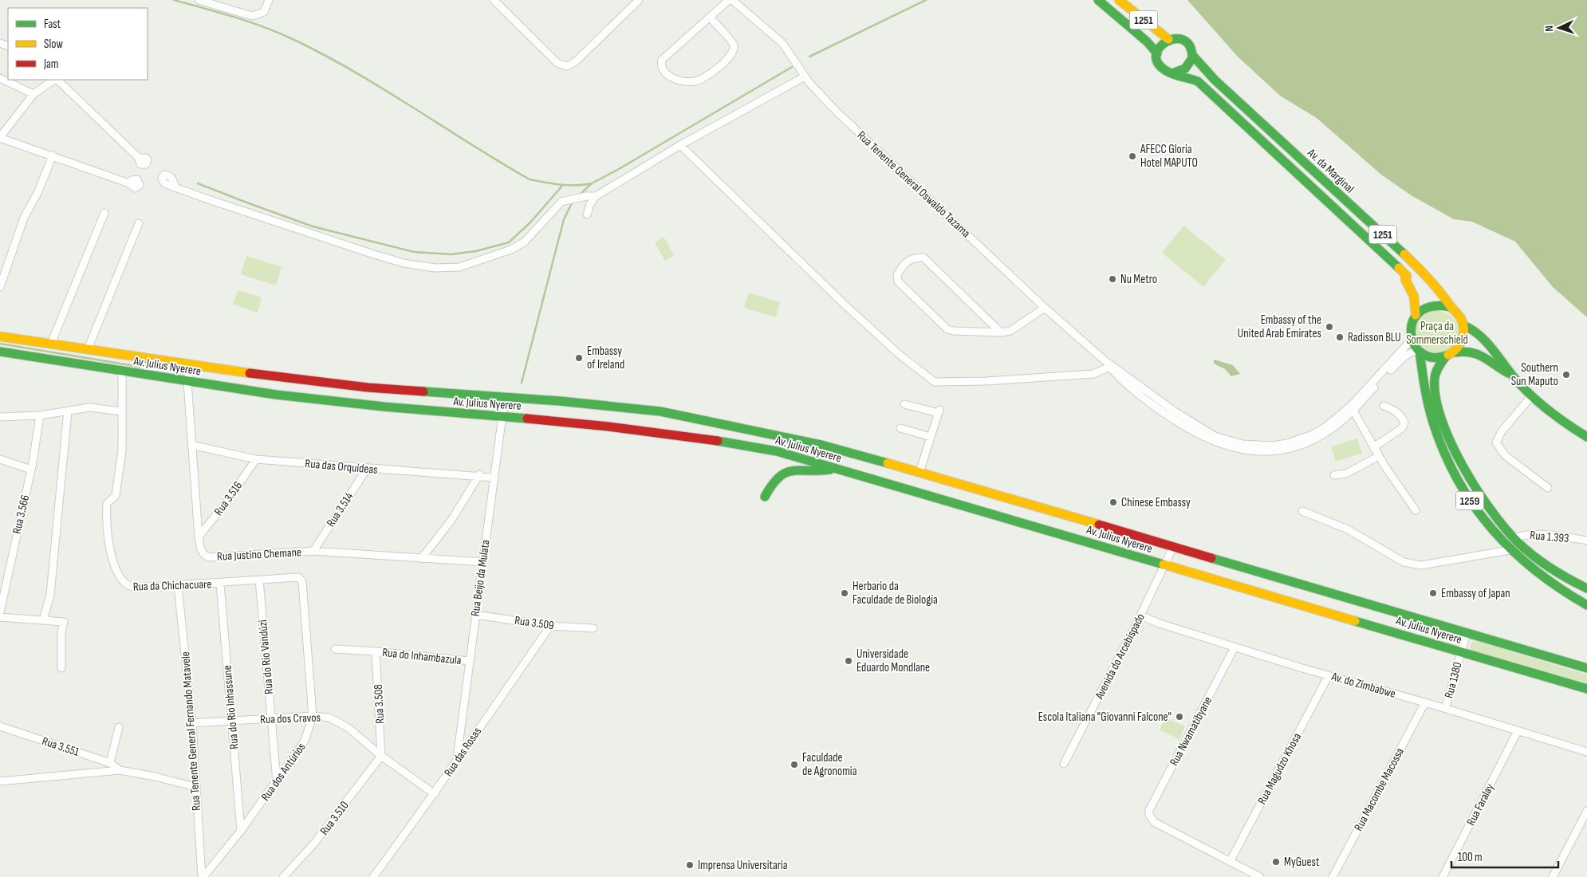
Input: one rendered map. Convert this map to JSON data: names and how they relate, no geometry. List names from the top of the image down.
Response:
{
  "streets": {
    "main road": [
      "1251",
      "Av. da Marginal",
      "Av. Julius Nyerere",
      "1259"
    ],
    "street": [
      "Rua Tenente General Oswaldo Tazama",
      "Rua das Orquídeas",
      "Rua 3.516",
      "Rua 3.514",
      "Rua 3.566",
      "Rua 1.393",
      "Rua Justino Chemane",
      "Rua Beijo da Mulata",
      "Rua da Chichacuare",
      "Rua 3.509",
      "Rua do Inhambazula",
      "Avenida do Arcebispado",
      "Rua do Rio Vandúzi",
      "Rua 1380",
      "Av. do Zimbabwe",
      "Rua 3.508",
      "Rua do Rio Inhassune",
      "Rua dos Cravos",
      "Rua Tenente General Fernando Matavele",
      "Rua Nwamatibyane",
      "Rua 3.551",
      "Rua das Rosas",
      "Rua Magudzo Khosa",
      "Rua dos Antúrios",
      "Rua Macombe Macossa",
      "Rua Faralay",
      "Rua 3.510"
    ]
  },
  "crossings": [
    ["1251", "Av. da Marginal"],
    ["Av. da Marginal", "Rua Tenente General Oswaldo Tazama"],
    ["Av. da Marginal", "1259"],
    ["Rua Tenente General Oswaldo Tazama", "1259"],
    ["Av. Julius Nyerere", "Rua Justino Chemane"],
    ["Av. Julius Nyerere", "Rua Beijo da Mulata"],
    ["Av. Julius Nyerere", "Rua da Chichacuare"],
    ["Av. Julius Nyerere", "Avenida do Arcebispado"],
    ["Av. Julius Nyerere", "Rua 1380"],
    ["Rua das Orquídeas", "Rua 3.516"],
    ["Rua das Orquídeas", "Rua 3.514"],
    ["Rua das Orquídeas", "Rua Justino Chemane"],
    ["Rua das Orquídeas", "Rua Beijo da Mulata"],
    ["Rua 3.516", "Rua Justino Chemane"],
    ["Rua 3.514", "Rua Justino Chemane"],
    ["Rua Justino Chemane", "Rua Beijo da Mulata"],
    ["Rua Beijo da Mulata", "Rua 3.509"],
    ["Rua Beijo da Mulata", "Rua do Inhambazula"],
    ["Rua Beijo da Mulata", "Rua das Rosas"],
    ["Rua da Chichacuare", "Rua do Rio Vandúzi"],
    ["Rua da Chichacuare", "Rua do Rio Inhassune"],
    ["Rua da Chichacuare", "Rua Tenente General Fernando Matavele"],
    ["Rua da Chichacuare", "Rua dos Antúrios"],
    ["Rua 3.509", "Rua das Rosas"],
    ["Rua do Inhambazula", "Rua 3.508"],
    ["Avenida do Arcebispado", "Av. do Zimbabwe"],
    ["Rua do Rio Vandúzi", "Rua dos Cravos"],
    ["Rua do Rio Vandúzi", "Rua dos Antúrios"],
    ["Rua 1380", "Av. do Zimbabwe"],
    ["Av. do Zimbabwe", "Rua Nwamatibyane"],
    ["Av. do Zimbabwe", "Rua Magudzo Khosa"],
    ["Av. do Zimbabwe", "Rua Macombe Macossa"],
    ["Av. do Zimbabwe", "Rua Faralay"],
    ["Rua 3.508", "Rua dos Cravos"],
    ["Rua 3.508", "Rua 3.510"],
    ["Rua do Rio Inhassune", "Rua dos Cravos"],
    ["Rua do Rio Inhassune", "Rua dos Antúrios"],
    ["Rua dos Cravos", "Rua Tenente General Fernando Matavele"],
    ["Rua dos Cravos", "Rua das Rosas"],
    ["Rua dos Cravos", "Rua dos Antúrios"],
    ["Rua dos Cravos", "Rua 3.510"],
    ["Rua Tenente General Fernando Matavele", "Rua dos Antúrios"],
    ["Rua Nwamatibyane", "Rua Magudzo Khosa"]
  ],
  "parks": ["Praça da Sommerschield"],
  "places": [
    "AFECC Gloria Hotel MAPUTO",
    "Nu Metro",
    "Embassy of the United Arab Emirates",
    "Radisson BLU",
    "Embassy of Ireland",
    "Southern Sun Maputo",
    "Chinese Embassy",
    "Herbario da Faculdade de Biologia",
    "Embassy of Japan",
    "Universidade Eduardo Mondlane",
    "Escola Italiana \"Giovanni Falcone\"",
    "Faculdade de Agronomia",
    "MyGuest",
    "Imprensa Universitaria"
  ],
  "legend": ["Fast", "Slow", "Jam"],
  "scale_bar": "100 m",
  "north": "left"
}
